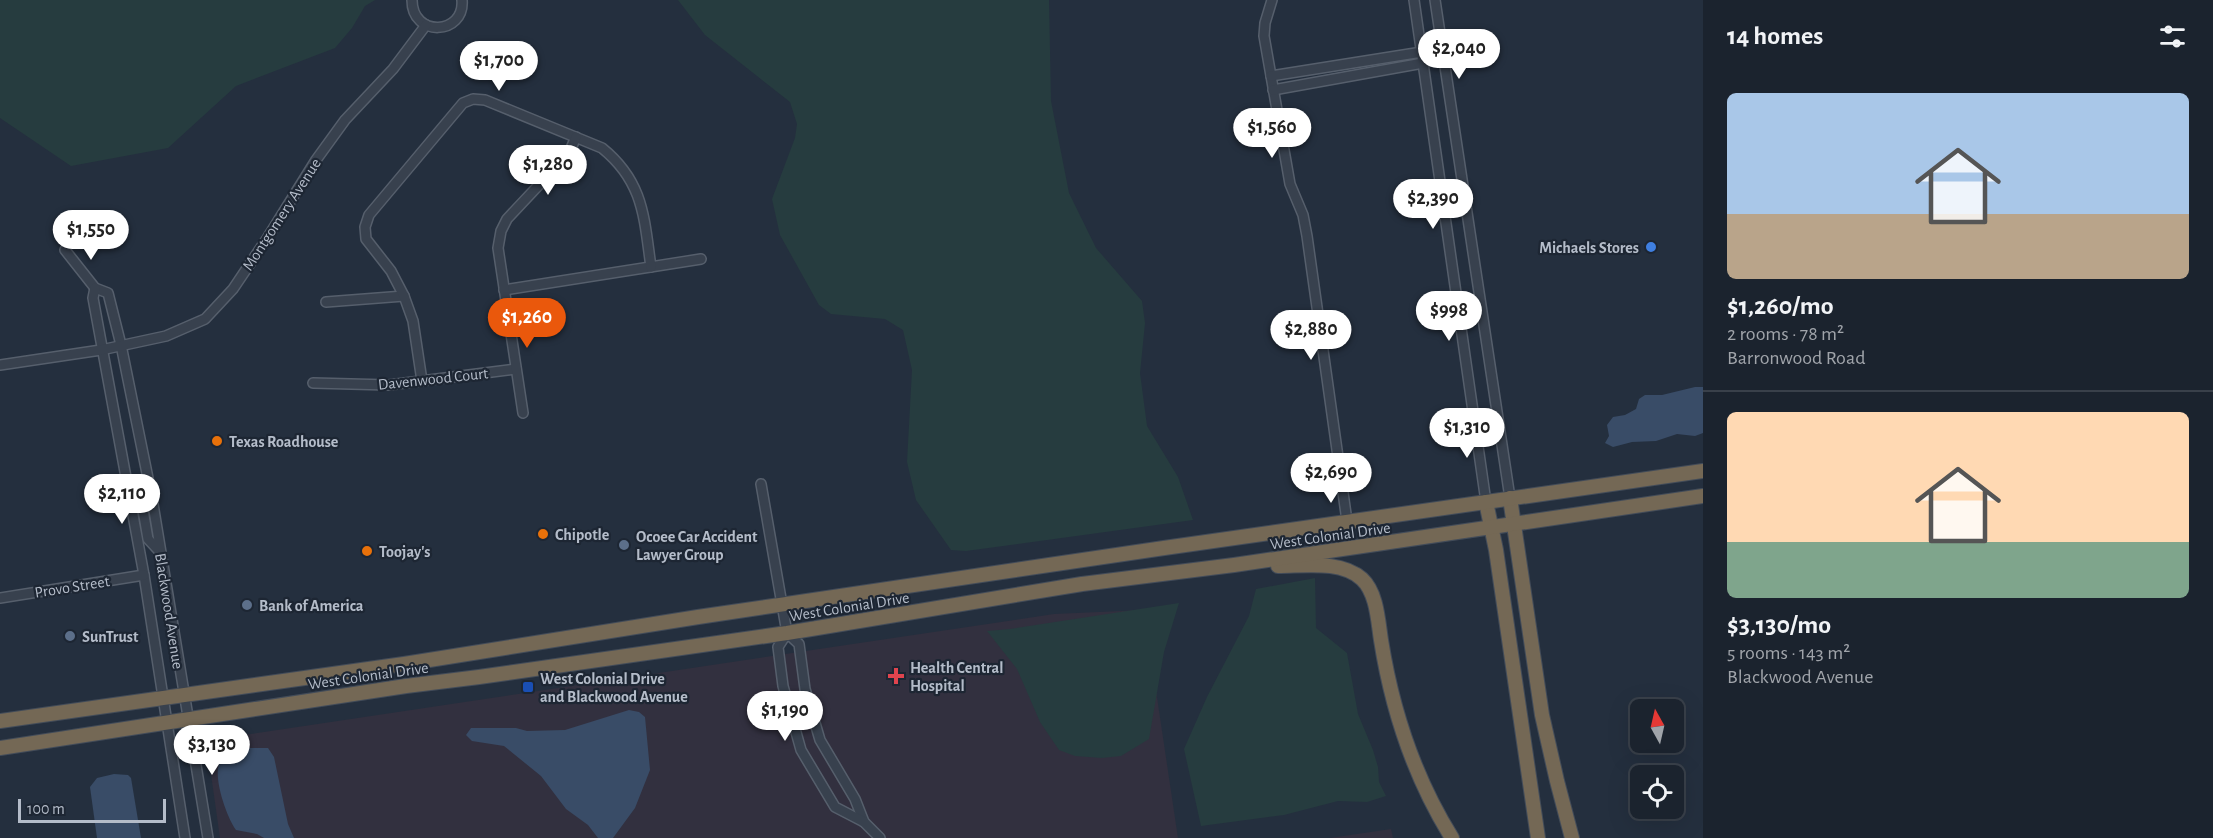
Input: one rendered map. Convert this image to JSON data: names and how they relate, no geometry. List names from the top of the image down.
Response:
{
  "streets": {
    "highway": ["West Colonial Drive"],
    "street": [
      "Montgomery Avenue",
      "Davenwood Court",
      "Provo Street",
      "Blackwood Avenue"
    ]
  },
  "crossings": [
    ["Montgomery Avenue", "Blackwood Avenue"],
    ["West Colonial Drive", "Blackwood Avenue"],
    ["Provo Street", "Blackwood Avenue"]
  ],
  "places": {
    "other": [
      "Michaels Stores",
      "Texas Roadhouse",
      "Chipotle",
      "Ocoee Car Accident Lawyer Group",
      "Toojay's",
      "Bank of America",
      "SunTrust"
    ],
    "health": ["Health Central Hospital"],
    "transit": ["West Colonial Drive and Blackwood Avenue"]
  },
  "scale_bar": "100 m",
  "north": "top",
  "page": {
    "heading": "14 homes",
    "price": [
      "$2,040",
      "$1,700",
      "$1,560",
      "$1,280",
      "$2,390",
      "$1,550",
      "$998",
      "$1,260",
      "$2,880",
      "$1,310",
      "$2,690",
      "$2,110",
      "$1,190",
      "$3,130"
    ],
    "list": [
      {
        "name": "$1,260/mo",
        "note": "2 rooms · 78 m² · Barronwood Road"
      },
      {
        "name": "$3,130/mo",
        "note": "5 rooms · 143 m² · Blackwood Avenue"
      }
    ],
    "scale": "100 m"
  }
}
